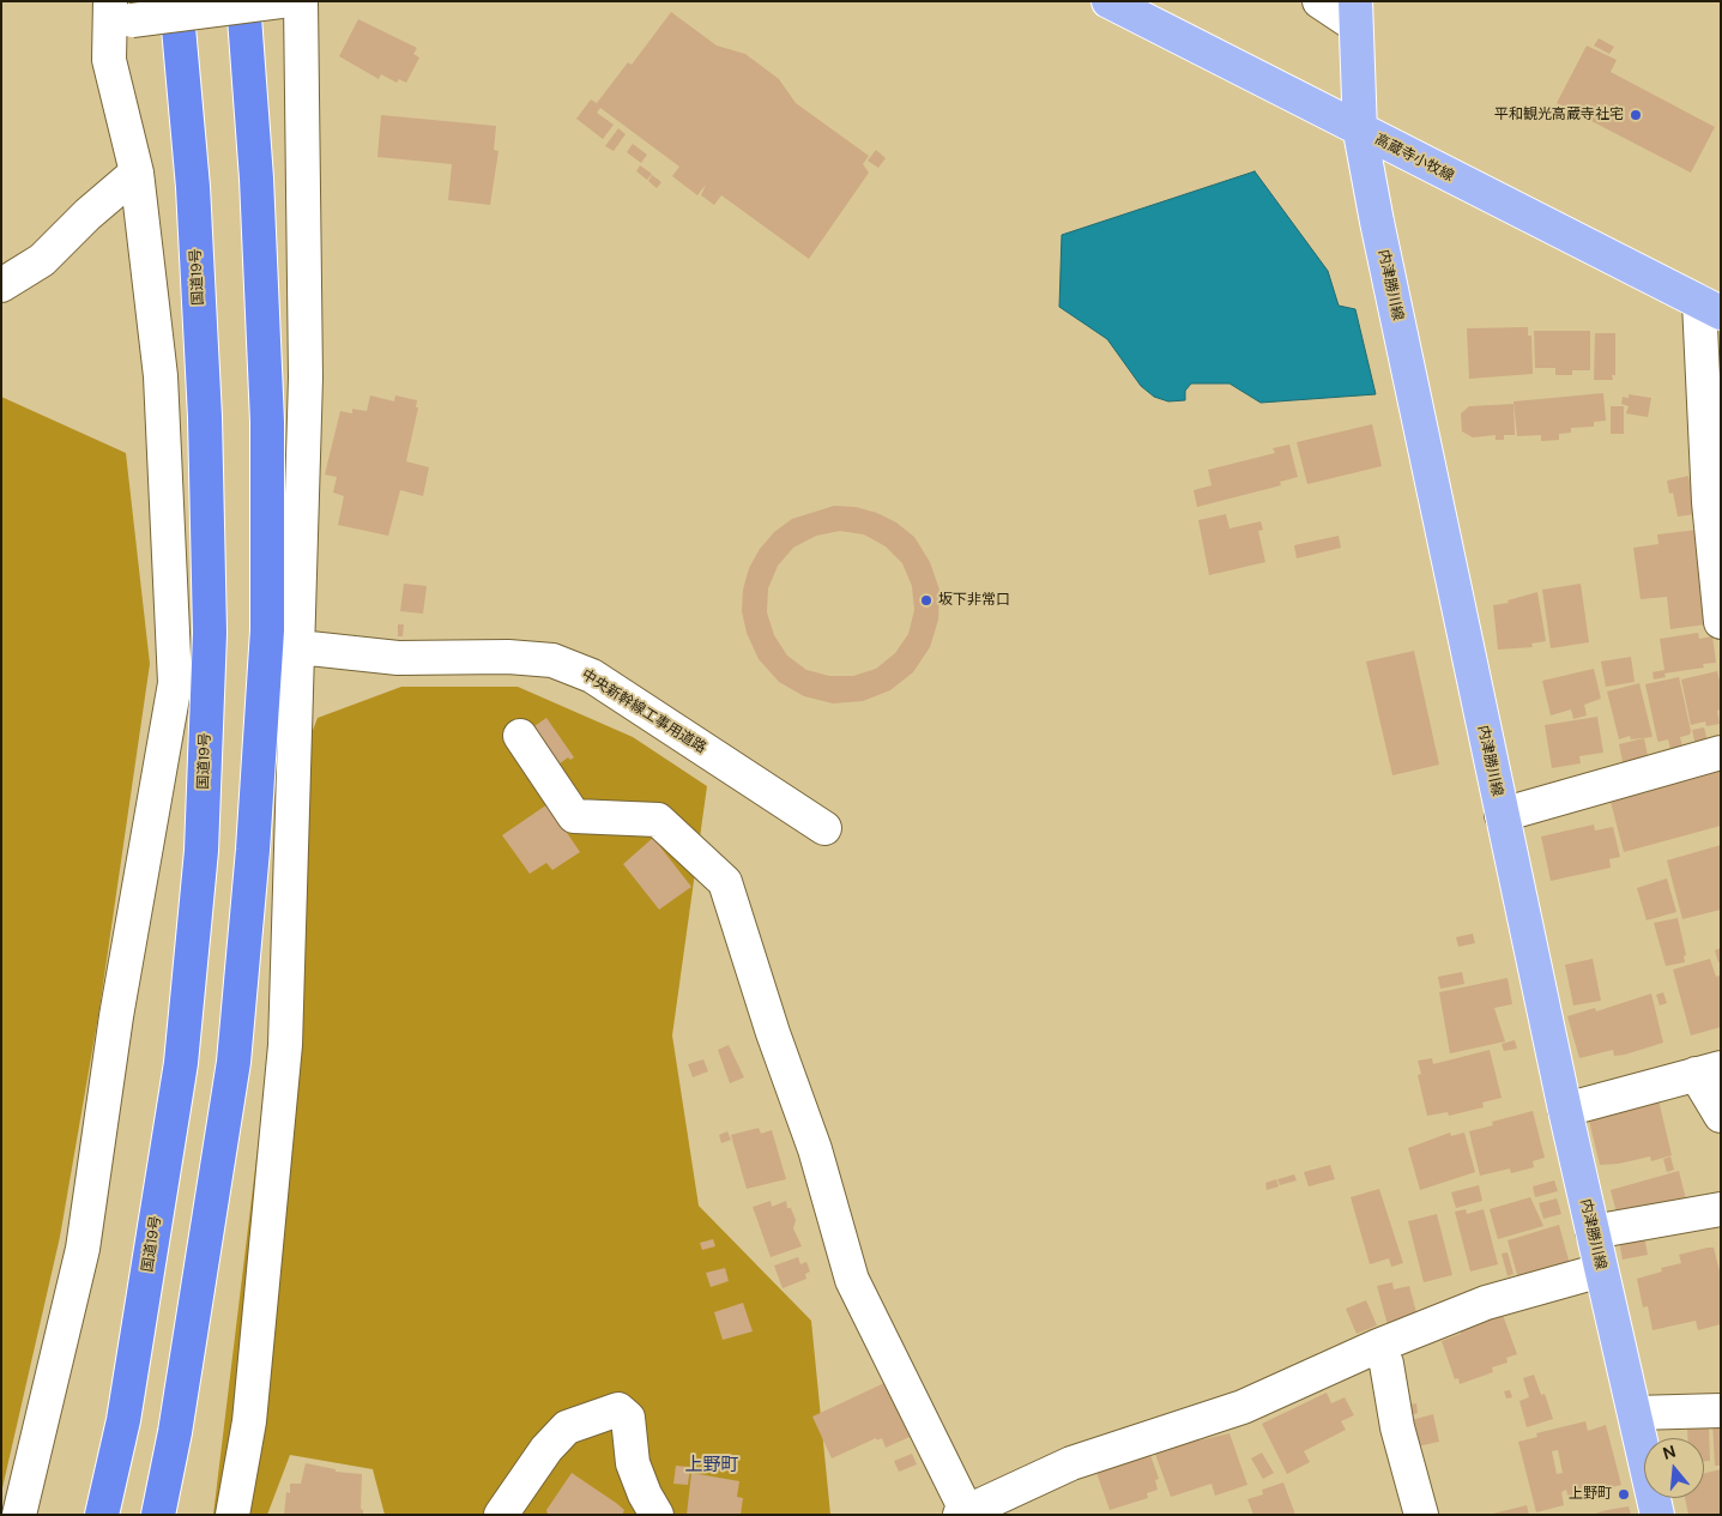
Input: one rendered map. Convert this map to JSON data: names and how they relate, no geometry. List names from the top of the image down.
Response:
{
  "streets": {
    "highway": ["国道19号"],
    "main road": ["高蔵寺小牧線", "内津勝川線"],
    "street": ["中央新幹線工事用道路"]
  },
  "crossings": [
    ["高蔵寺小牧線", "内津勝川線"]
  ],
  "districts": ["上野町"],
  "places": ["平和観光高蔵寺社宅", "坂下非常口", "上野町"],
  "north": "top"
}
